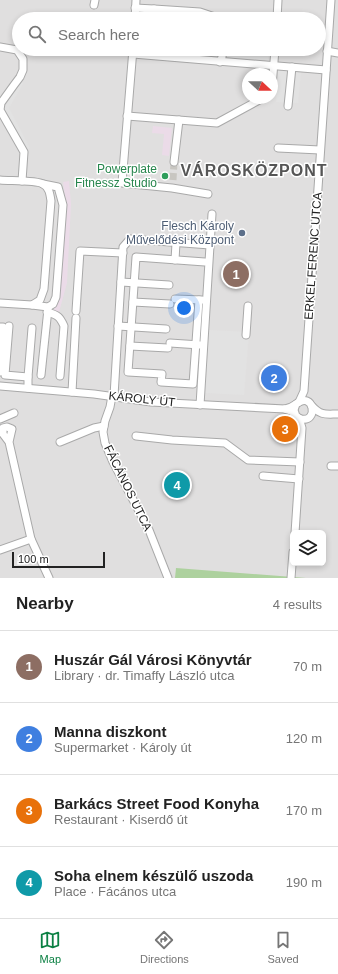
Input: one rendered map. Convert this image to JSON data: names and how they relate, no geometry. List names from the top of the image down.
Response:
{
  "streets": {
    "street": ["ERKEL FERENC UTCA", "KÁROLY ÚT", "FÁCÁNOS UTCA"]
  },
  "crossings": [
    ["ERKEL FERENC UTCA", "KÁROLY ÚT"],
    ["KÁROLY ÚT", "FÁCÁNOS UTCA"]
  ],
  "districts": ["VÁROSKÖZPONT"],
  "places": ["Powerplate Fitnessz Studio", "Flesch Károly Művelődési Központ"],
  "scale_bar": "100 m",
  "north": "right",
  "page": {
    "search": "Search here",
    "pins": [
      "1",
      "2",
      "3",
      "4"
    ],
    "scale": "100 m",
    "heading": ["Nearby", "4 results"],
    "list": [
      {
        "mark": "1",
        "name": "Huszár Gál Városi Könyvtár",
        "note": "Library · dr. Timaffy László utca",
        "value": "70 m"
      },
      {
        "mark": "2",
        "name": "Manna diszkont",
        "note": "Supermarket · Károly út",
        "value": "120 m"
      },
      {
        "mark": "3",
        "name": "Barkács Street Food Konyha",
        "note": "Restaurant · Kiserdő út",
        "value": "170 m"
      },
      {
        "mark": "4",
        "name": "Soha elnem készülő uszoda",
        "note": "Place · Fácános utca",
        "value": "190 m"
      }
    ],
    "nav": ["Map", "Directions", "Saved"]
  }
}
